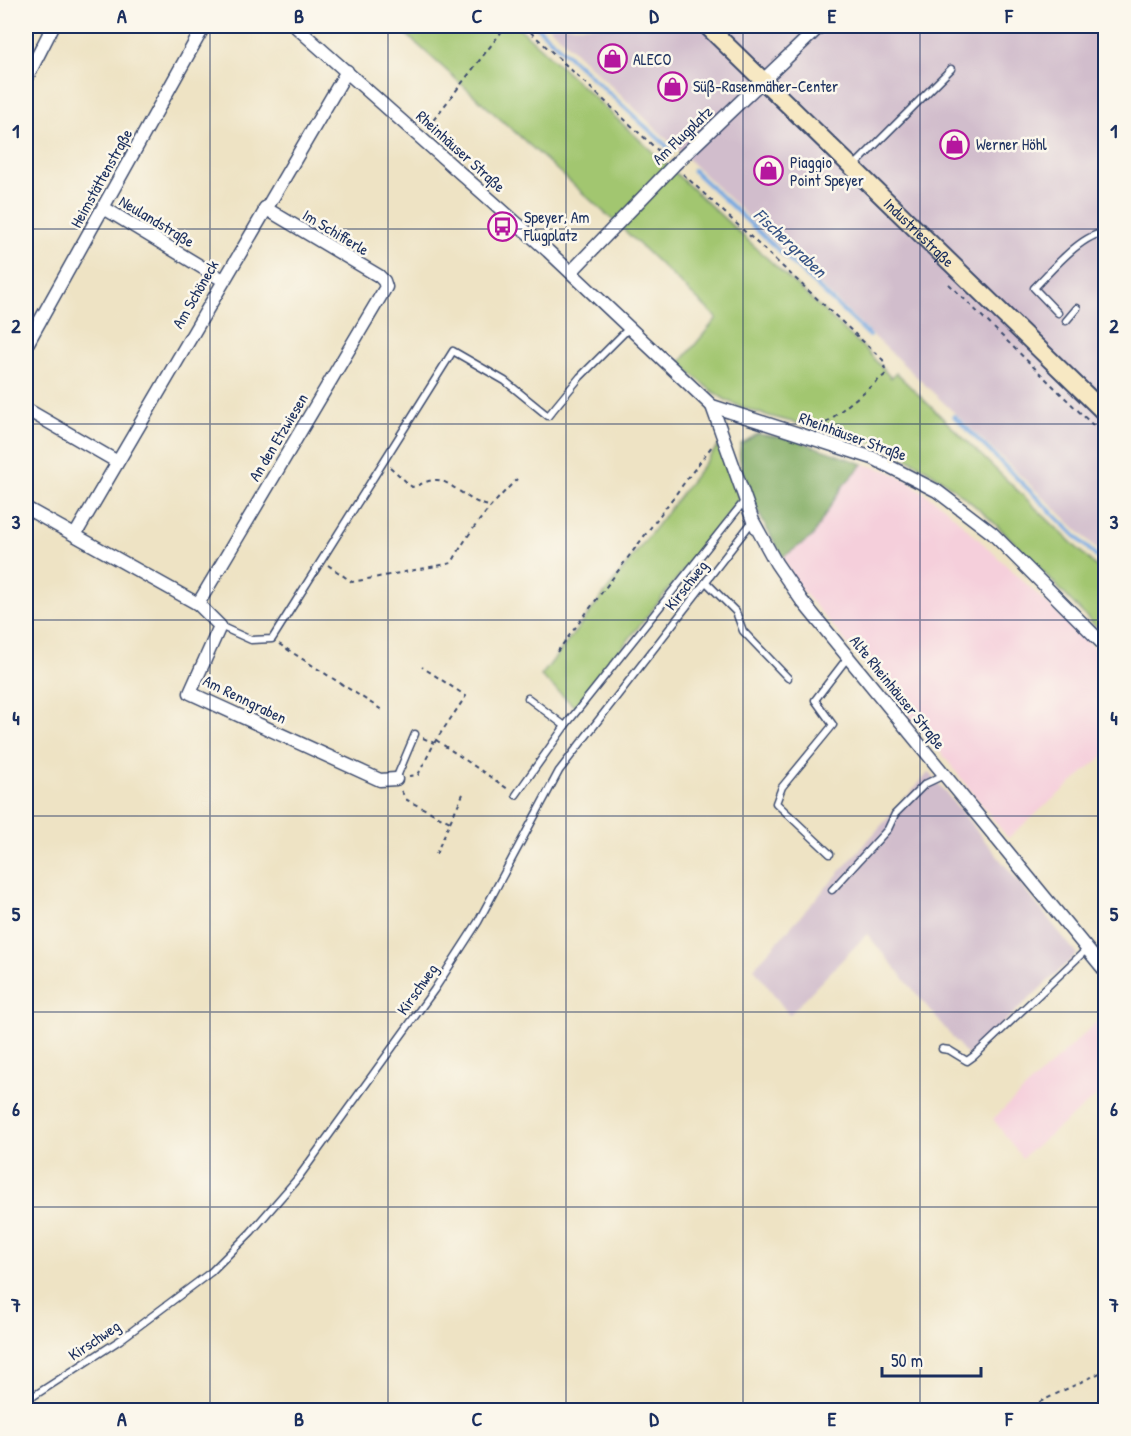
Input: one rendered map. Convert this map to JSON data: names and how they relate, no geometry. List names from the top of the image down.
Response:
{
  "streets": {
    "street": [
      "Am Flugplatz",
      "Rheinhäuser Straße",
      "Heimstättenstraße",
      "Neulandstraße",
      "Im Schifferle",
      "Industriestraße",
      "Am Schöneck",
      "An den Etzwiesen",
      "Alte Rheinhäuser Straße",
      "Am Renngraben"
    ],
    "lane": ["Kirschweg"]
  },
  "crossings": [
    ["Am Flugplatz", "Rheinhäuser Straße"],
    ["Am Flugplatz", "Industriestraße"],
    ["Rheinhäuser Straße", "Am Schöneck"],
    ["Rheinhäuser Straße", "Alte Rheinhäuser Straße"],
    ["Heimstättenstraße", "Neulandstraße"],
    ["Neulandstraße", "Am Schöneck"],
    ["Im Schifferle", "Am Schöneck"],
    ["Im Schifferle", "An den Etzwiesen"],
    ["Kirschweg", "Alte Rheinhäuser Straße"]
  ],
  "water": ["Fischergraben"],
  "places": {
    "shop": [
      "ALECO",
      "Süß-Rasenmäher-Center",
      "Werner Höhl",
      "Piaggio Point Speyer"
    ],
    "bus stop": ["Speyer, Am Flugplatz"]
  },
  "scale_bar": "50 m",
  "grid": {
    "columns": [
      "A",
      "B",
      "C",
      "D",
      "E",
      "F"
    ],
    "rows": [
      "1",
      "2",
      "3",
      "4",
      "5",
      "6",
      "7"
    ]
  }
}
